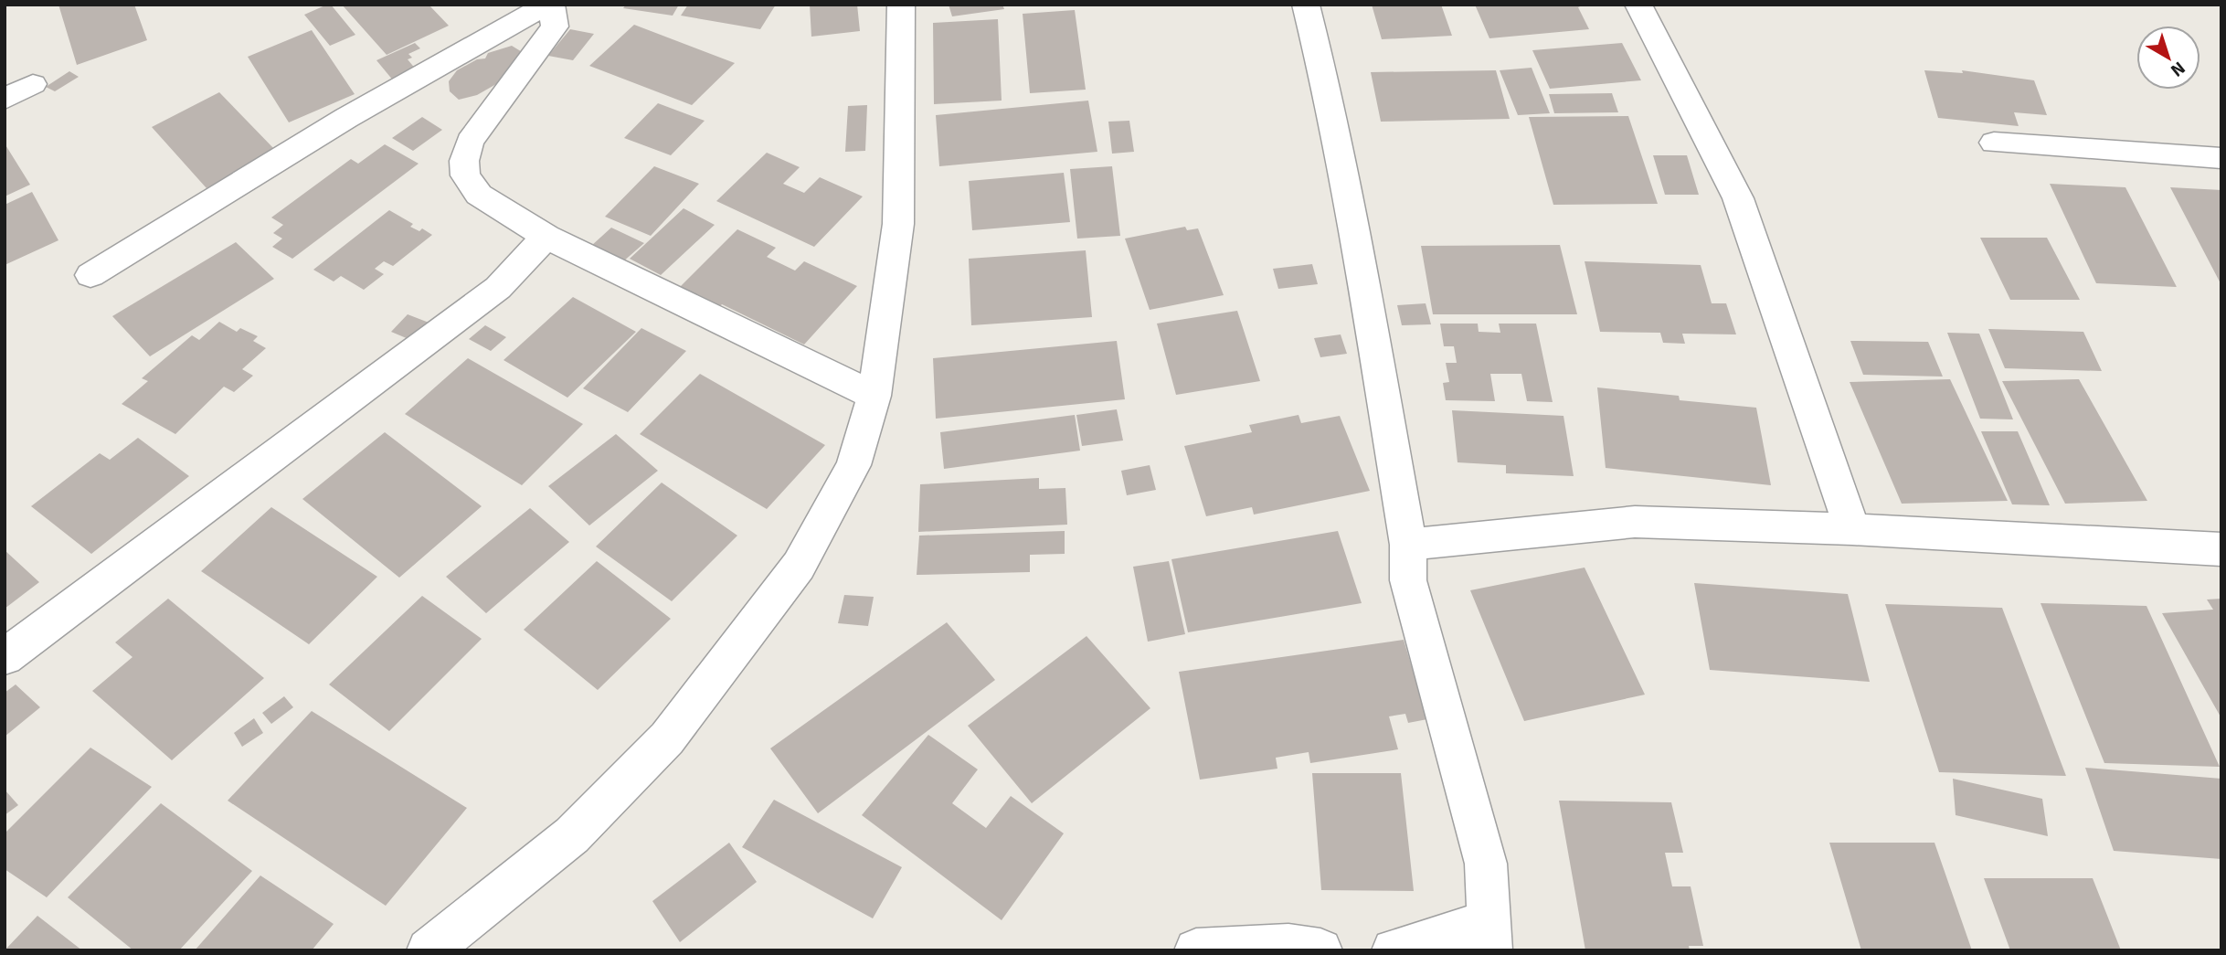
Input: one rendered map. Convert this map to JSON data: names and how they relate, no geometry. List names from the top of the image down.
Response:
{
  "north": "bottom right"
}
